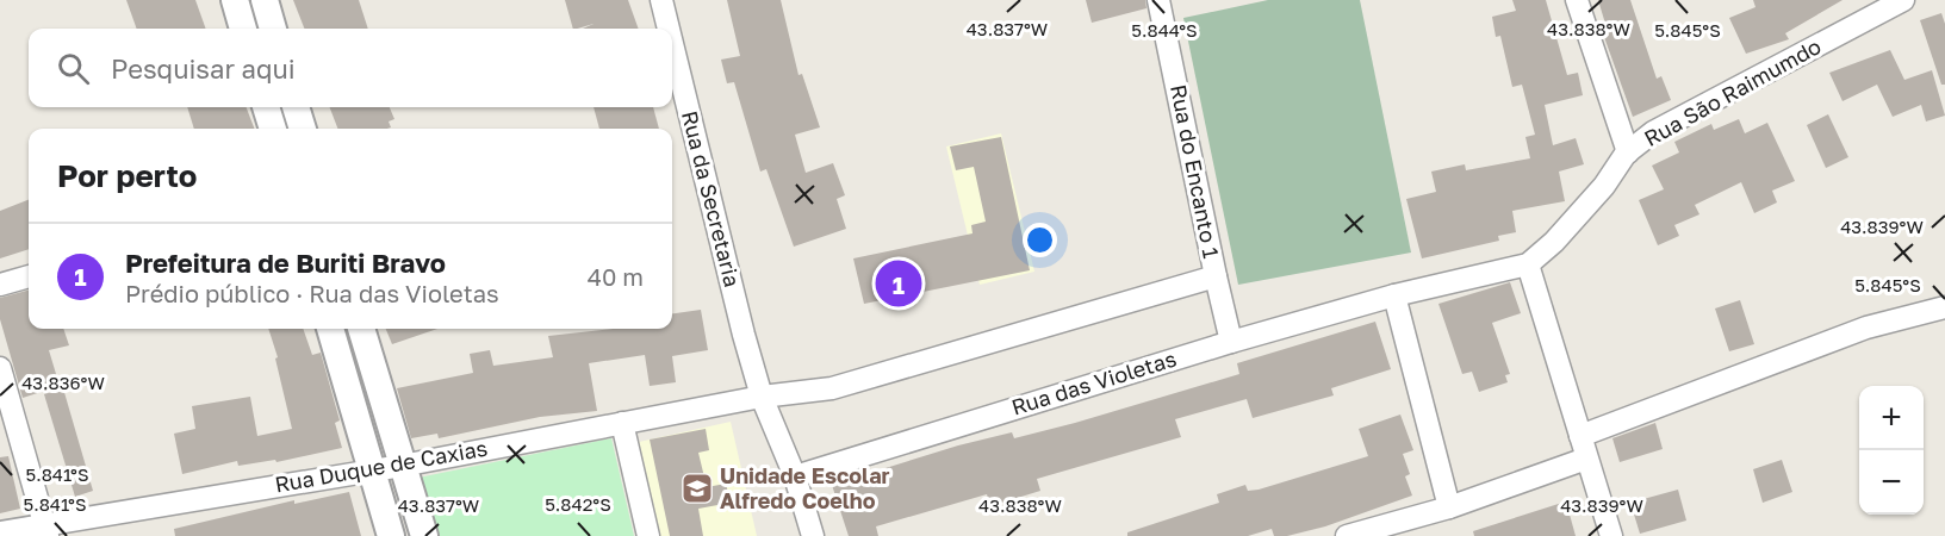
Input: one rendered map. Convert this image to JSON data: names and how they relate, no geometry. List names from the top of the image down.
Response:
{
  "streets": {
    "street": [
      "Rua São Raimumdo",
      "Rua do Encanto 1",
      "Rua da Secretaria",
      "Rua das Violetas",
      "Rua Duque de Caxias"
    ]
  },
  "crossings": [
    ["Rua São Raimumdo", "Rua das Violetas"],
    ["Rua do Encanto 1", "Rua das Violetas"],
    ["Rua da Secretaria", "Rua das Violetas"],
    ["Rua da Secretaria", "Rua Duque de Caxias"]
  ],
  "places": {
    "school or university": ["Unidade Escolar Alfredo Coelho"]
  },
  "page": {
    "search": "Pesquisar aqui",
    "heading": "Por perto",
    "list": [
      {
        "mark": "1",
        "name": "Prefeitura de Buriti Bravo",
        "note": "Prédio público · Rua das Violetas",
        "value": "40 m"
      }
    ],
    "pins": "1",
    "map_buttons": ["+", "−"]
  },
  "coordinates": [
    "43.838°W",
    "43.837°W",
    "5.844°S",
    "5.845°S",
    "43.839°W",
    "43.836°W",
    "5.841°S",
    "5.842°S"
  ]
}
